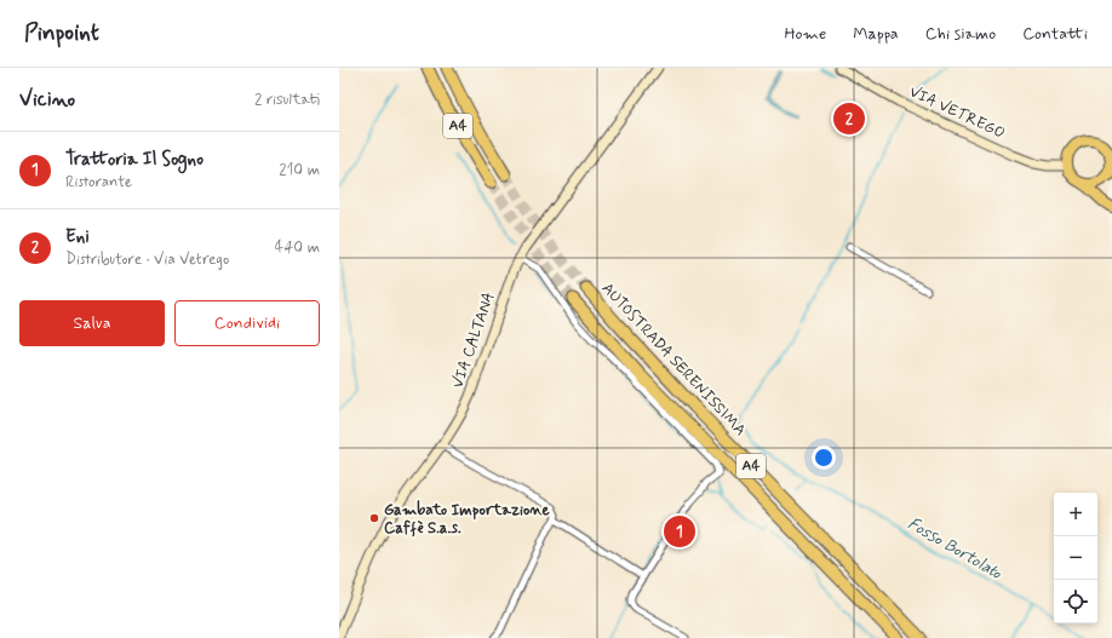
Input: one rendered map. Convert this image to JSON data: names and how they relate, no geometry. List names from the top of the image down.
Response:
{
  "streets": {
    "highway": ["A4", "AUTOSTRADA SERENISSIMA"],
    "main road": ["VIA VETREGO", "VIA CALTANA"]
  },
  "water": ["Fosso Bortolato"],
  "places": ["Gambato Importazione Caffè S.a.s."],
  "page": {
    "header": "Pinpoint",
    "nav": [
      "Home",
      "Mappa",
      "Chi siamo",
      "Contatti"
    ],
    "heading": ["Vicino", "2 risultati"],
    "pins": ["2", "1"],
    "list": [
      {
        "mark": "1",
        "name": "Trattoria Il Sogno",
        "note": "Ristorante",
        "value": "210 m"
      },
      {
        "mark": "2",
        "name": "Eni",
        "note": "Distributore · Via Vetrego",
        "value": "440 m"
      }
    ],
    "buttons": ["Salva", "Condividi"],
    "map_buttons": ["+", "−"]
  }
}
